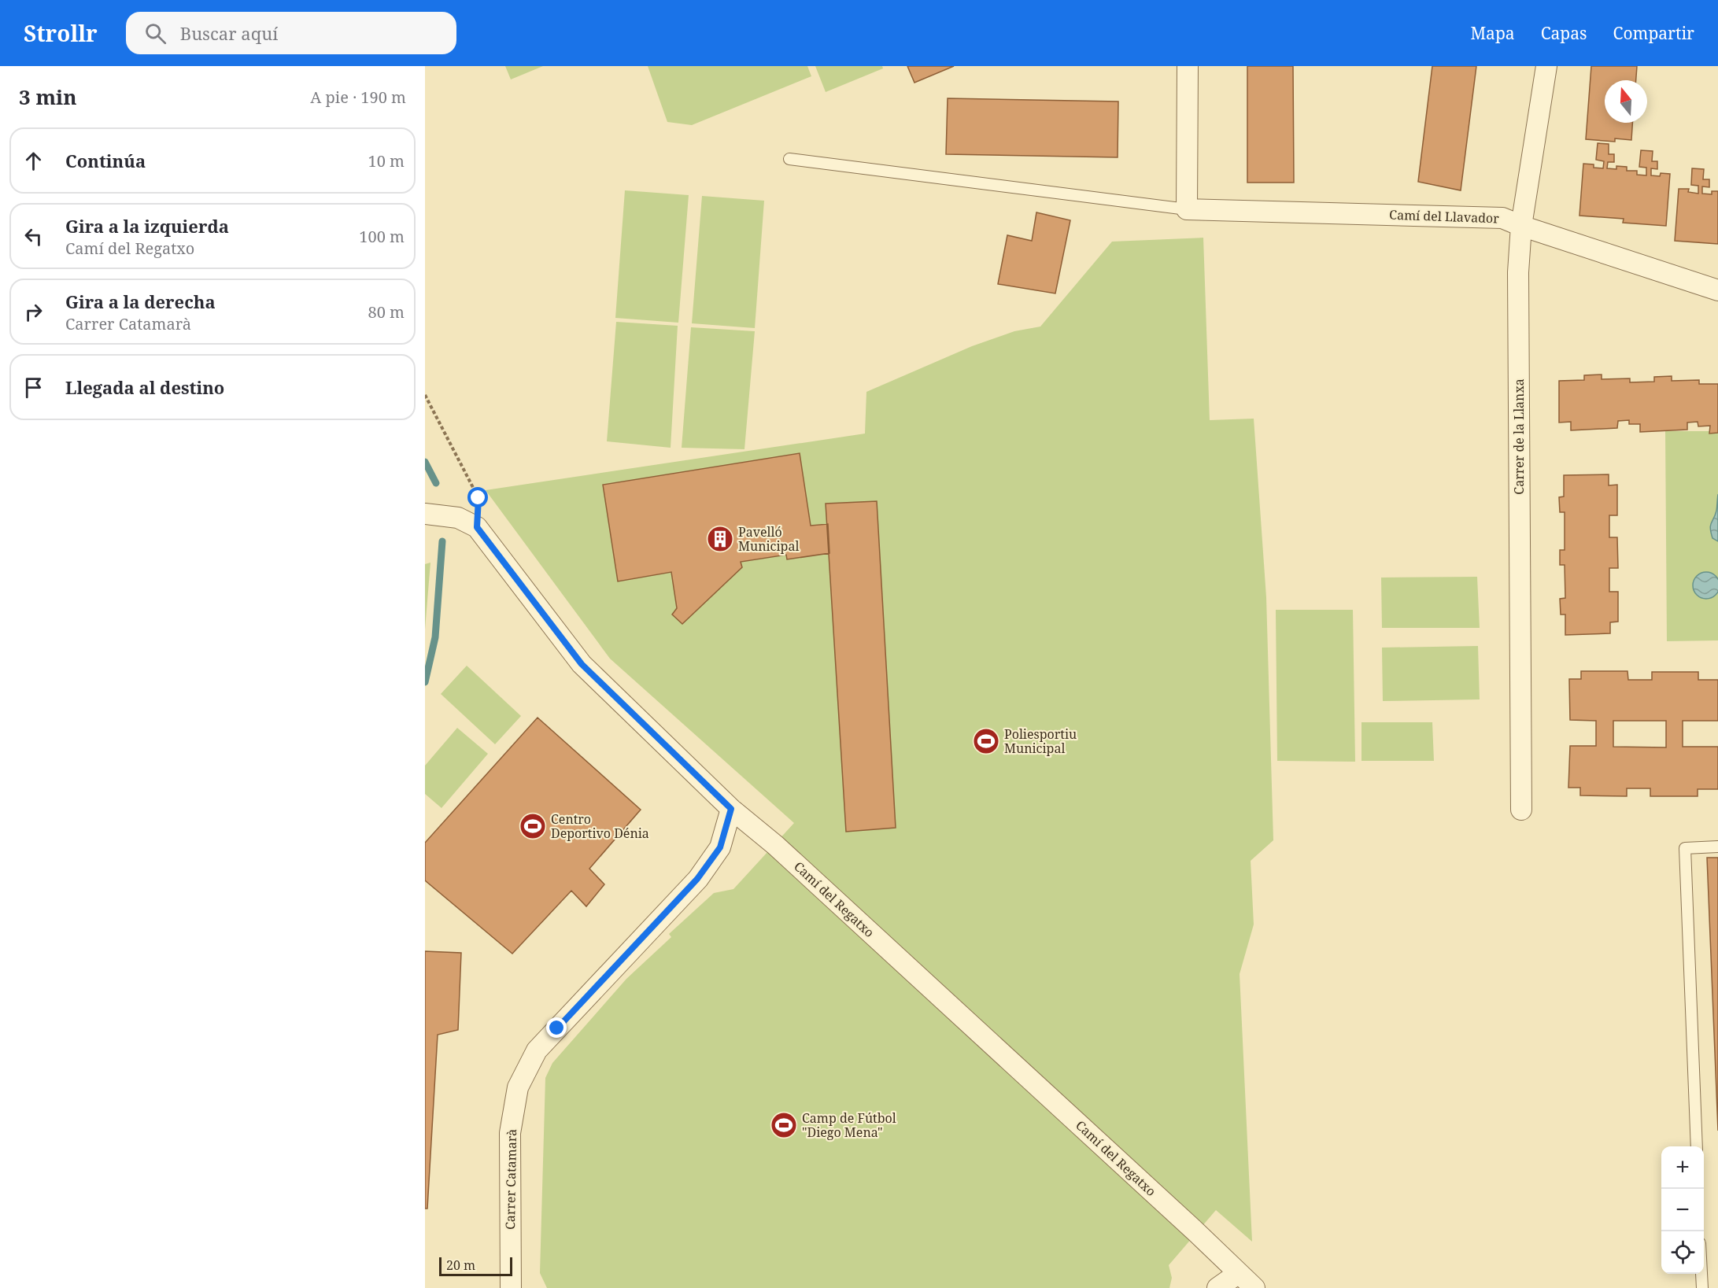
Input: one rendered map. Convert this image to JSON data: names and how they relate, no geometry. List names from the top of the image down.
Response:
{
  "streets": {
    "street": [
      "Camí del Llavador",
      "Carrer de la Llanxa",
      "Camí del Regatxo",
      "Carrer Catamarà"
    ]
  },
  "crossings": [
    ["Camí del Llavador", "Carrer de la Llanxa"],
    ["Camí del Regatxo", "Carrer Catamarà"]
  ],
  "places": {
    "building": ["Pavelló Municipal"],
    "sports": ["Poliesportiu Municipal", "Centro Deportivo Dénia", "Camp de Fútbol \"Diego Mena\""]
  },
  "scale_bar": "20 m",
  "north": "top",
  "page": {
    "header": "Strollr",
    "search": "Buscar aquí",
    "nav": ["Mapa", "Capas", "Compartir"],
    "heading": ["3 min", "A pie · 190 m"],
    "list": [
      ["Continúa", "10 m"],
      ["Gira a la izquierda", "Camí del Regatxo", "100 m"],
      ["Gira a la derecha", "Carrer Catamarà", "80 m"],
      "Llegada al destino"
    ],
    "map_buttons": ["+", "−"],
    "scale": "20 m"
  }
}
